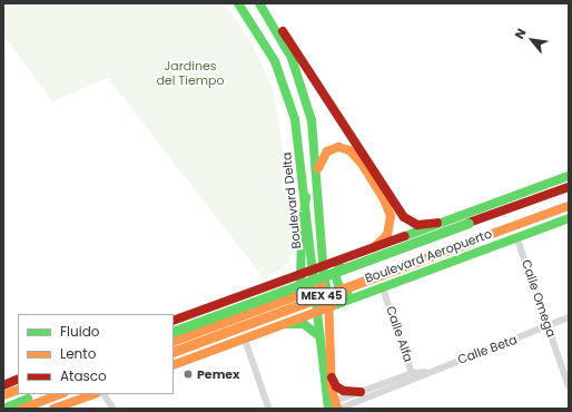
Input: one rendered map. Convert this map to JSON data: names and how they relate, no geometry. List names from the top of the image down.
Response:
{
  "streets": {
    "main road": ["Boulevard Delta", "Boulevard Aeropuerto", "MEX 45"],
    "street": ["Calle Omega", "Calle Alfa", "Calle Beta"]
  },
  "crossings": [
    ["Boulevard Delta", "Boulevard Aeropuerto"],
    ["Boulevard Delta", "Calle Beta"],
    ["Boulevard Aeropuerto", "Calle Omega"],
    ["Boulevard Aeropuerto", "Calle Alfa"],
    ["Calle Omega", "Calle Beta"],
    ["Calle Alfa", "Calle Beta"]
  ],
  "parks": ["Jardines del Tiempo"],
  "places": ["Pemex"],
  "legend": ["Fluido", "Lento", "Atasco"],
  "north": "top left"
}
